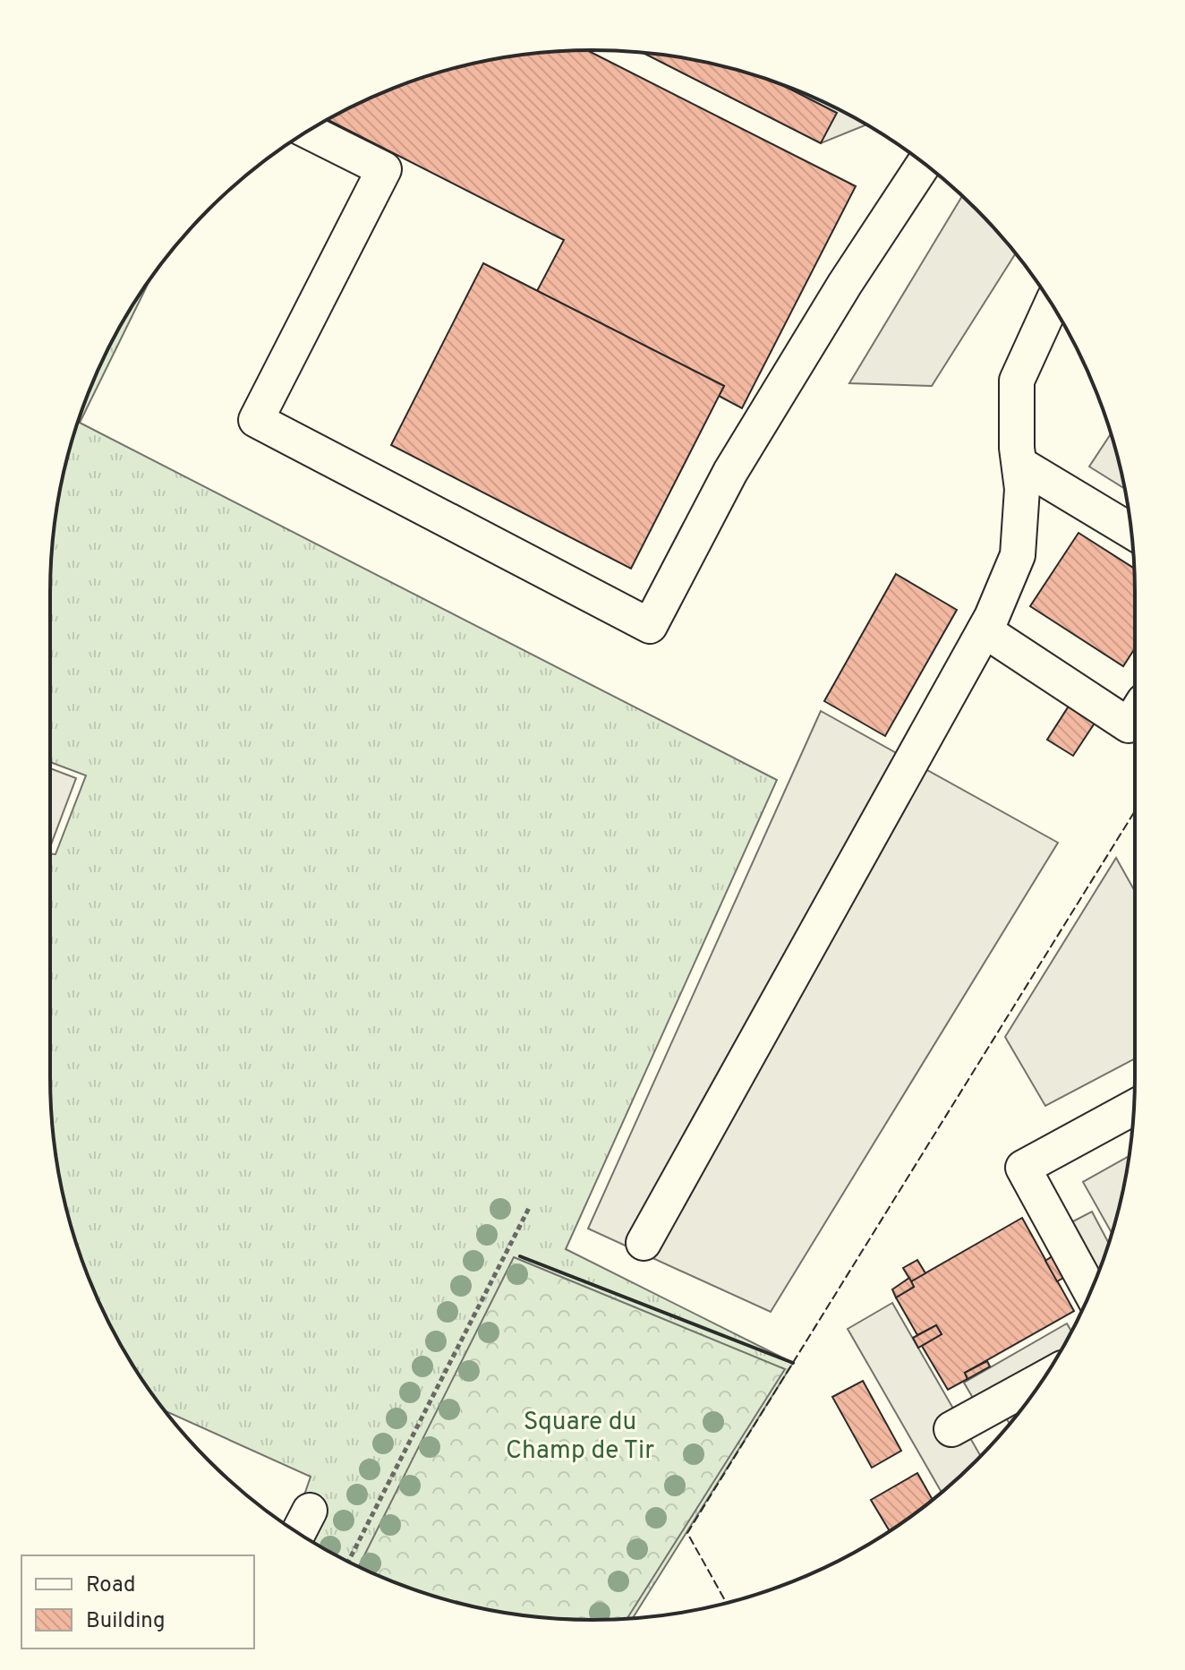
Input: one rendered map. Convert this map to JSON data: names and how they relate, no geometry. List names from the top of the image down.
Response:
{
  "parks": ["Square du Champ de Tir"],
  "legend": ["Road", "Building"]
}
